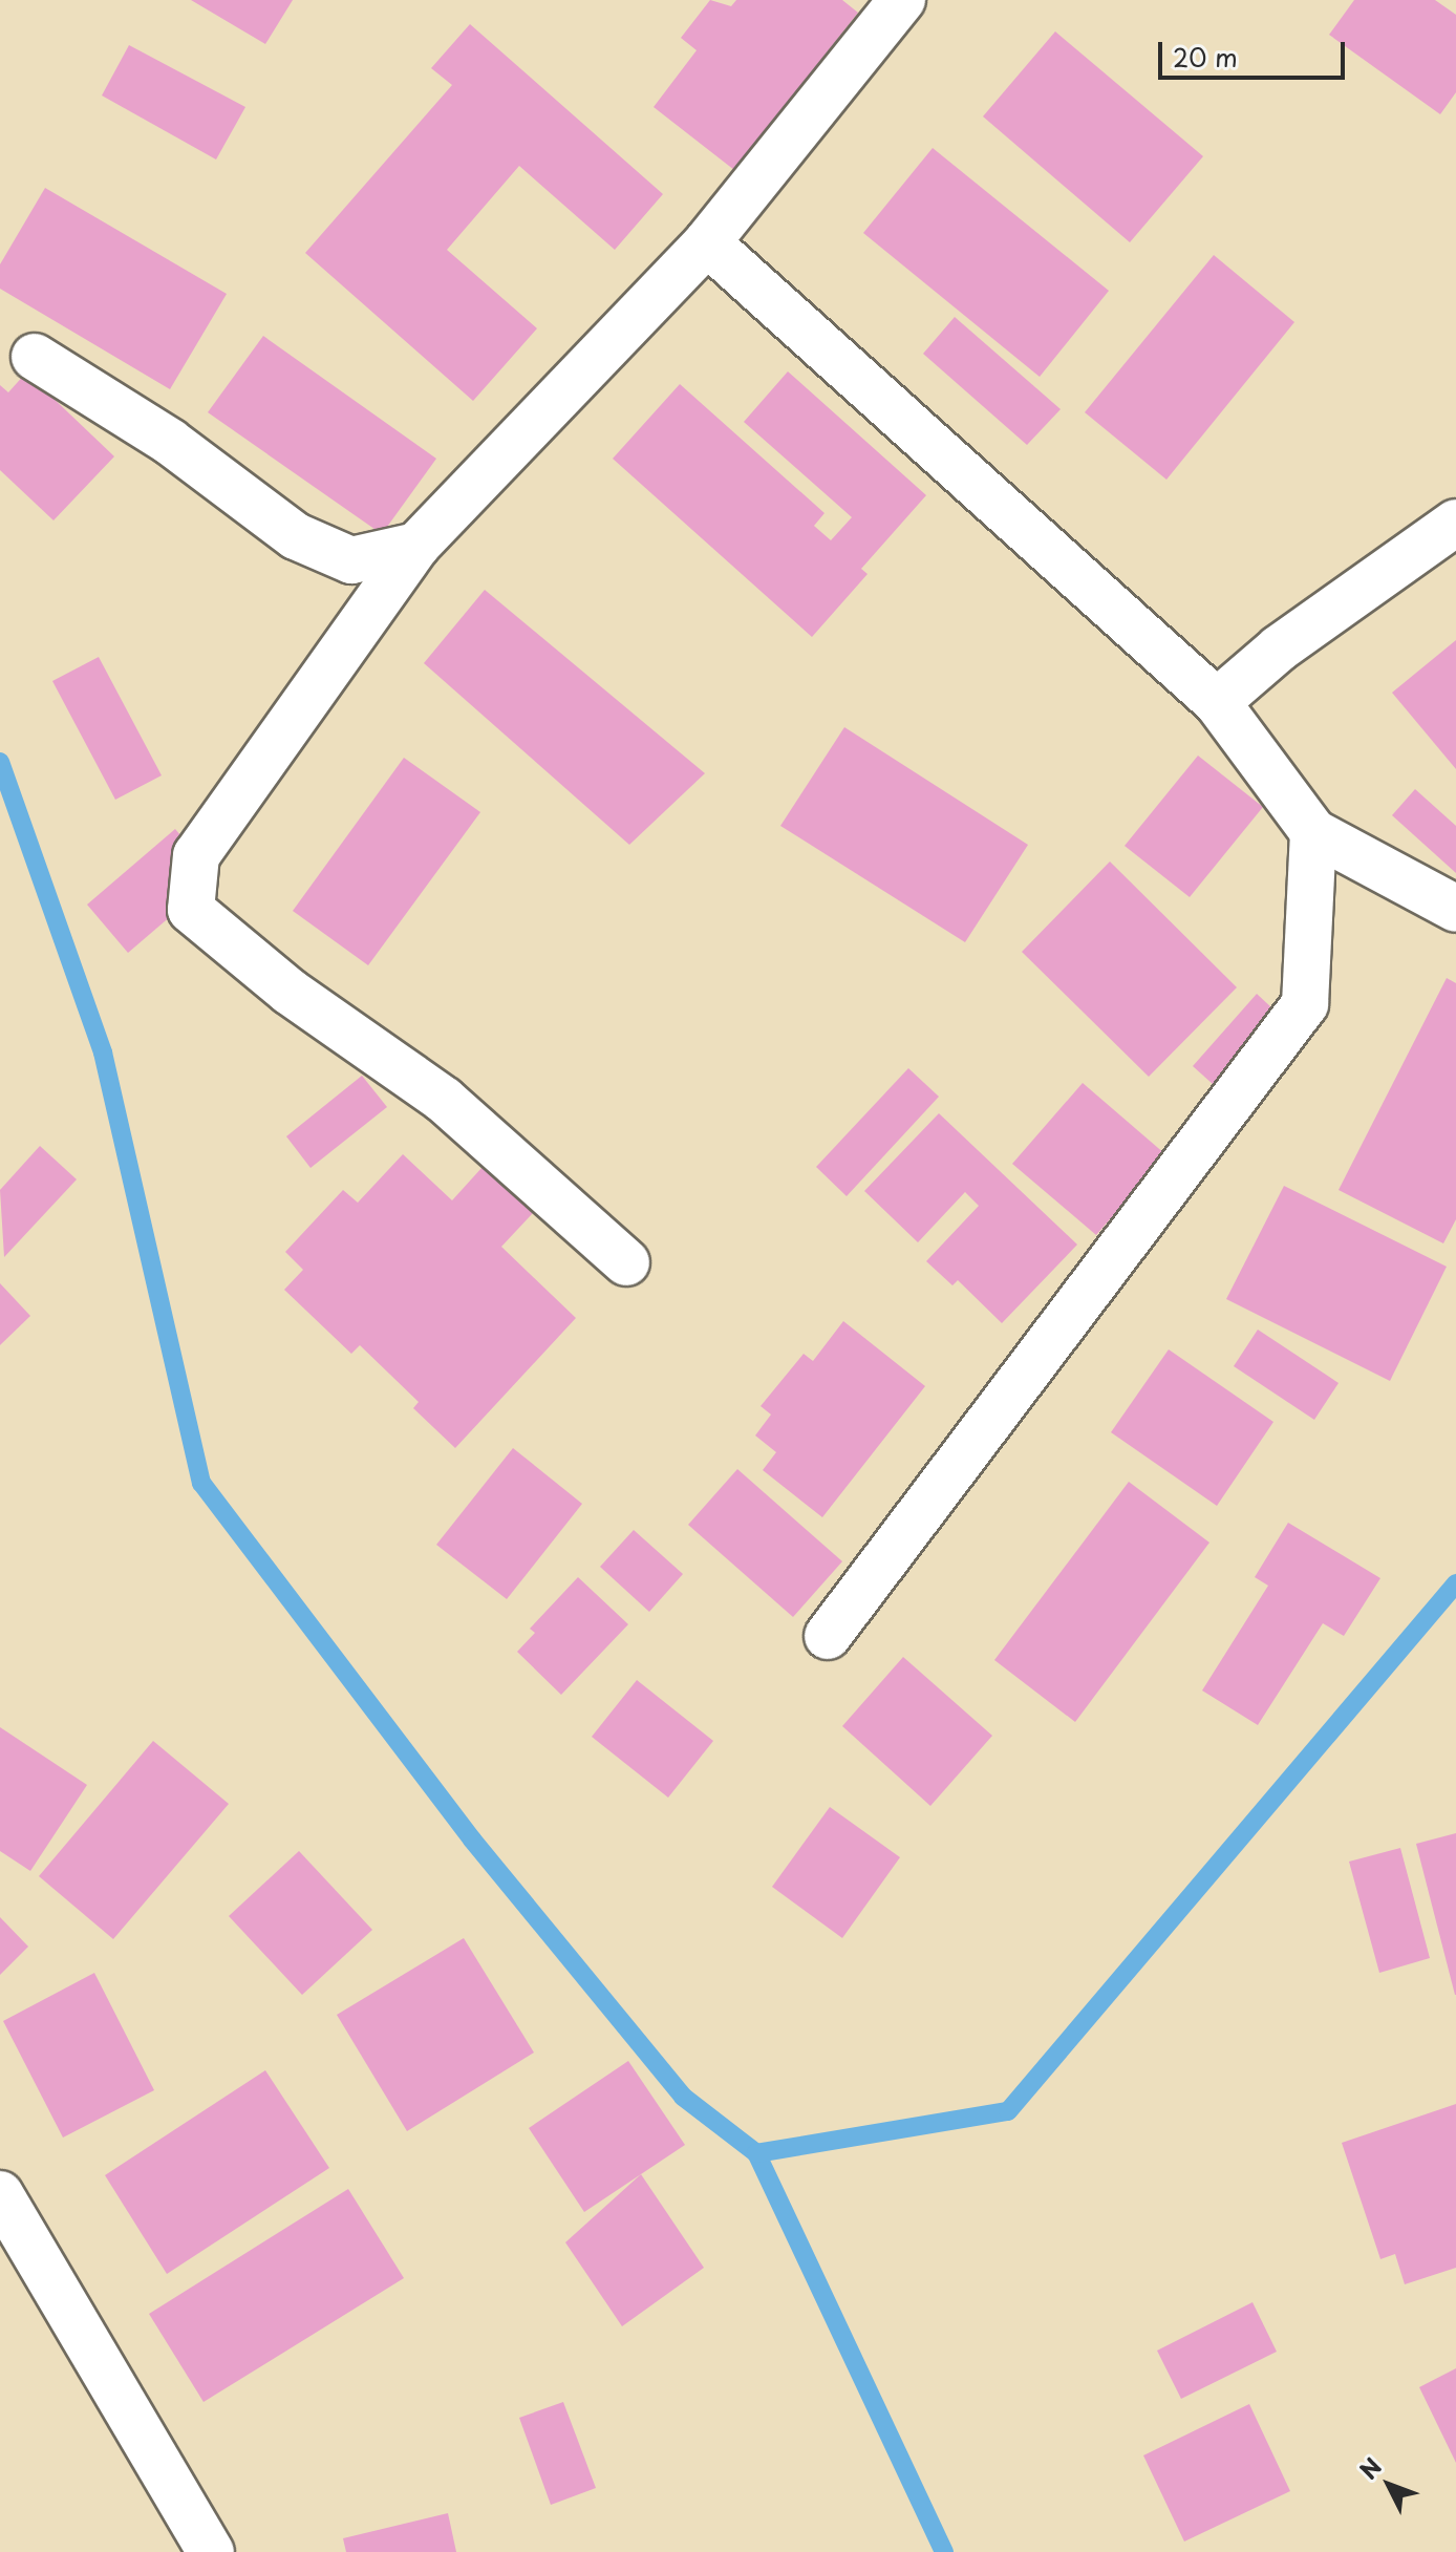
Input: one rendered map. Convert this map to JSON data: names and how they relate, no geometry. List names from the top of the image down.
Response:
{
  "scale_bar": "20 m",
  "north": "top left"
}
